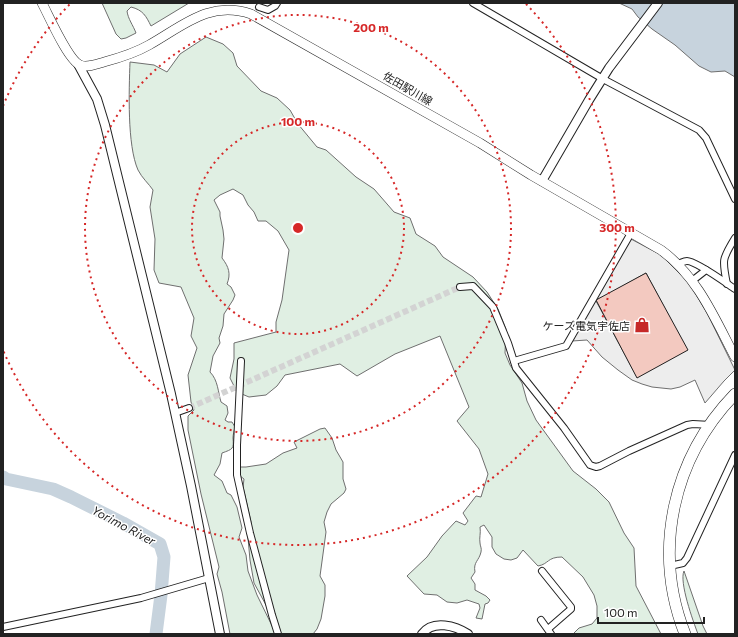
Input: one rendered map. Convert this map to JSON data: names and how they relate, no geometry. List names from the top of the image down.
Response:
{
  "streets": {
    "main road": ["佐田駅川線"]
  },
  "water": ["Yorimo River"],
  "places": {
    "shop": ["ケーズ電気宇佐店"]
  },
  "scale_bar": "100 m",
  "rings": ["200 m", "100 m", "300 m"]
}
